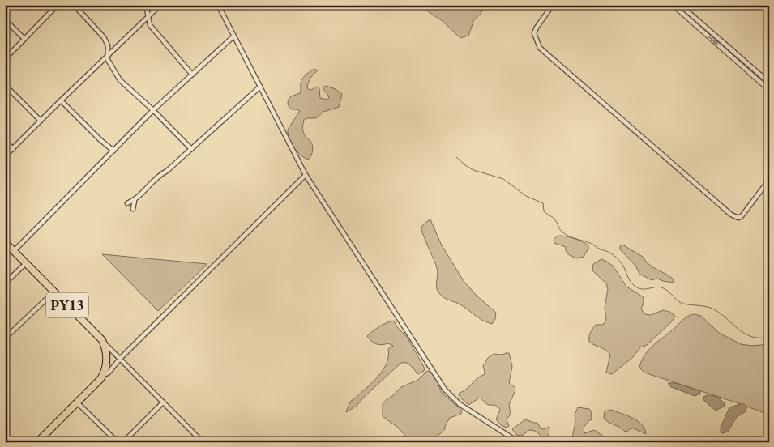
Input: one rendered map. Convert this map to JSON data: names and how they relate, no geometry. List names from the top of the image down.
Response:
{
  "streets": {
    "highway": ["PY13"]
  }
}
